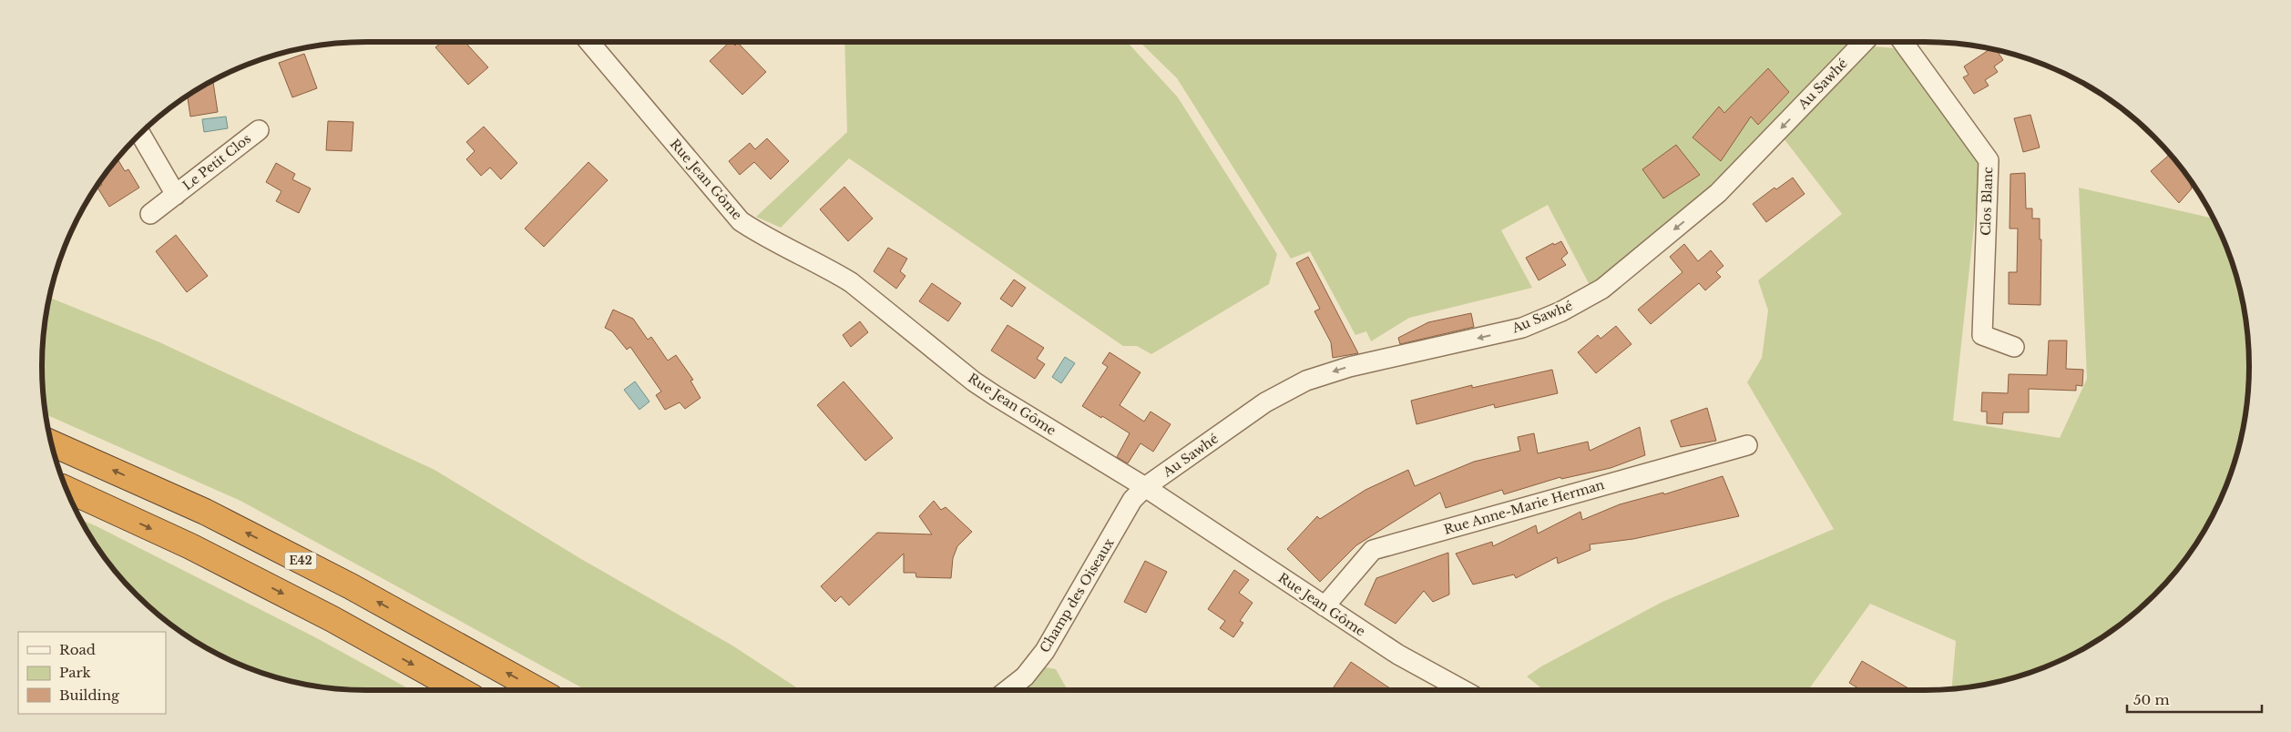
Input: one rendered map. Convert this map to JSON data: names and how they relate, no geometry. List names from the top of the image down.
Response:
{
  "streets": {
    "highway": ["E42"],
    "street": [
      "Au Sawhé",
      "Le Petit Clos",
      "Rue Jean Gôme",
      "Clos Blanc",
      "Rue Anne-Marie Herman",
      "Champ des Oiseaux"
    ]
  },
  "crossings": [
    ["Au Sawhé", "Rue Jean Gôme"],
    ["Au Sawhé", "Champ des Oiseaux"],
    ["Rue Jean Gôme", "Rue Anne-Marie Herman"],
    ["Rue Jean Gôme", "Champ des Oiseaux"]
  ],
  "one_way": ["Au Sawhé"],
  "legend": ["Road", "Park", "Building"],
  "scale_bar": "50 m"
}
